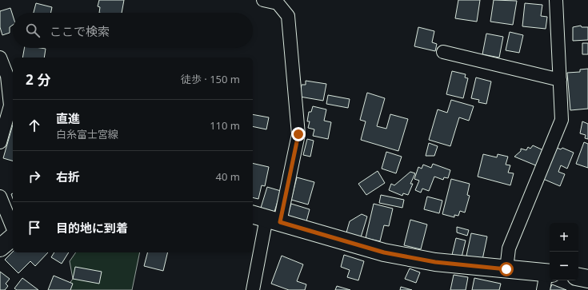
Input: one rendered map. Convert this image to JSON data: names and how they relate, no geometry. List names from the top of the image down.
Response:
{
  "page": {
    "search": "ここで検索",
    "heading": ["2 分", "徒歩 · 150 m"],
    "list": [
      ["直進", "白糸富士宮線", "110 m"],
      ["右折", "40 m"],
      "目的地に到着"
    ],
    "map_buttons": ["+", "−"]
  }
}
